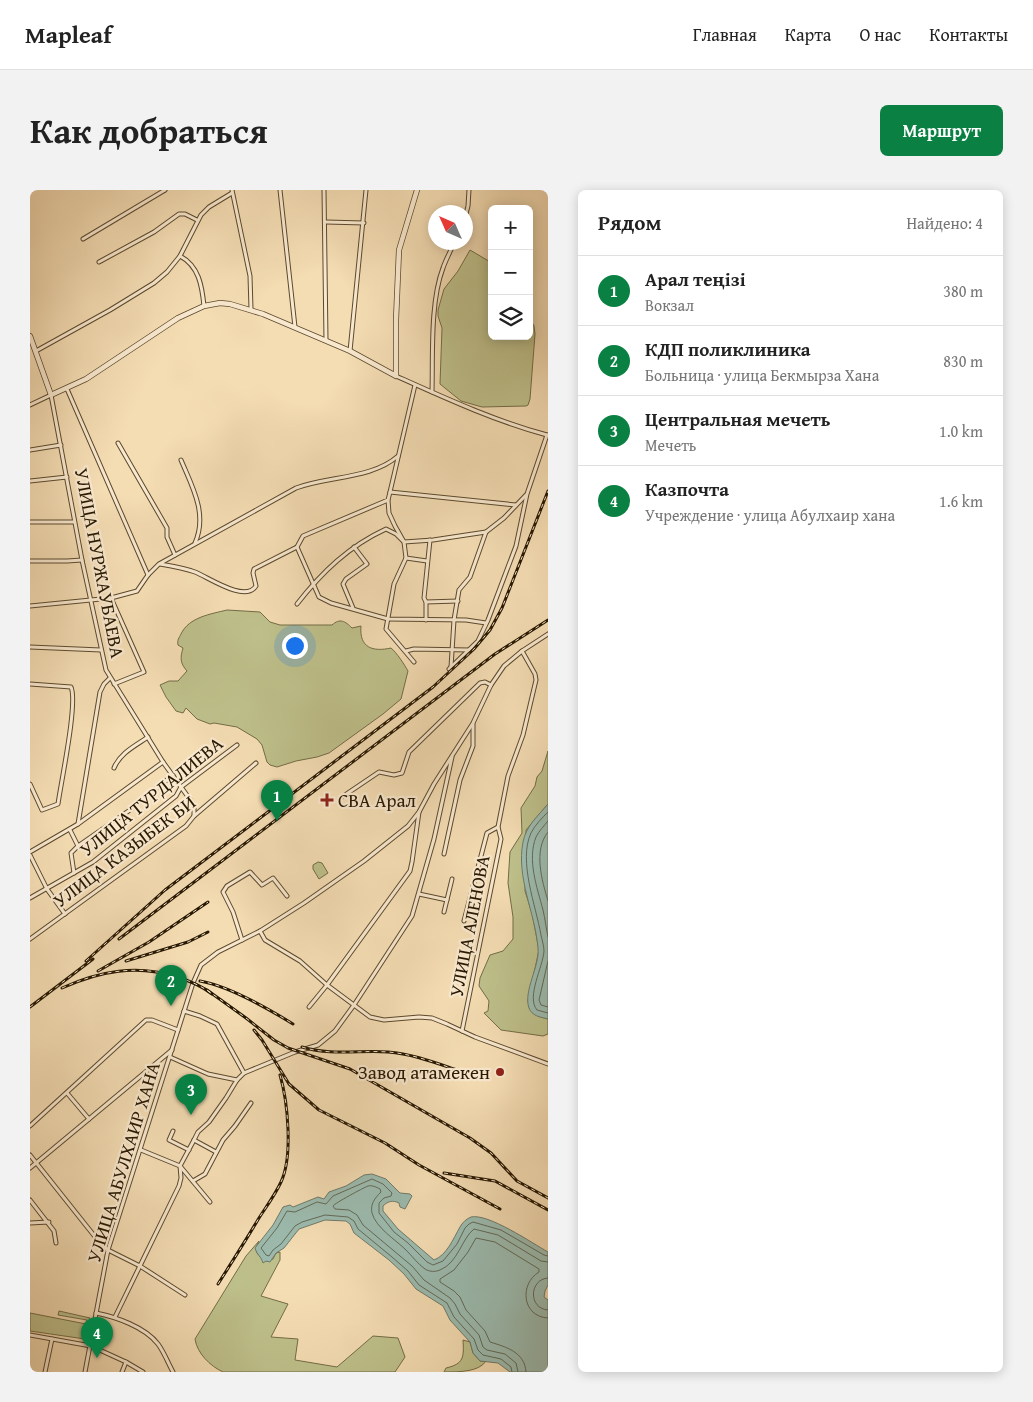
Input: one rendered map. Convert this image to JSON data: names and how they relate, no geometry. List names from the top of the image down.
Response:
{
  "streets": {
    "street": [
      "УЛИЦА НУРЖАУБАЕВА",
      "УЛИЦА ТУРДАЛИЕВА",
      "УЛИЦА КАЗЫБЕК БИ",
      "УЛИЦА АЛЕНОВА",
      "УЛИЦА АБУЛХАИР ХАНА"
    ]
  },
  "places": {
    "health": ["СВА Арал"],
    "other": ["Завод атамекен"]
  },
  "north": "top left",
  "page": {
    "header": "Mapleaf",
    "nav": [
      "Главная",
      "Карта",
      "О нас",
      "Контакты"
    ],
    "title": "Как добраться",
    "buttons": "Маршрут",
    "heading": ["Рядом", "Найдено: 4"],
    "map_buttons": ["+", "−"],
    "list": [
      {
        "mark": "1",
        "name": "Арал теңізі",
        "note": "Вокзал",
        "value": "380 m"
      },
      {
        "mark": "2",
        "name": "КДП поликлиника",
        "note": "Больница · улица Бекмырза Хана",
        "value": "830 m"
      },
      {
        "mark": "3",
        "name": "Центральная мечеть",
        "note": "Мечеть",
        "value": "1.0 km"
      },
      {
        "mark": "4",
        "name": "Казпочта",
        "note": "Учреждение · улица Абулхаир хана",
        "value": "1.6 km"
      }
    ],
    "pins": [
      "1",
      "2",
      "3",
      "4"
    ]
  }
}
